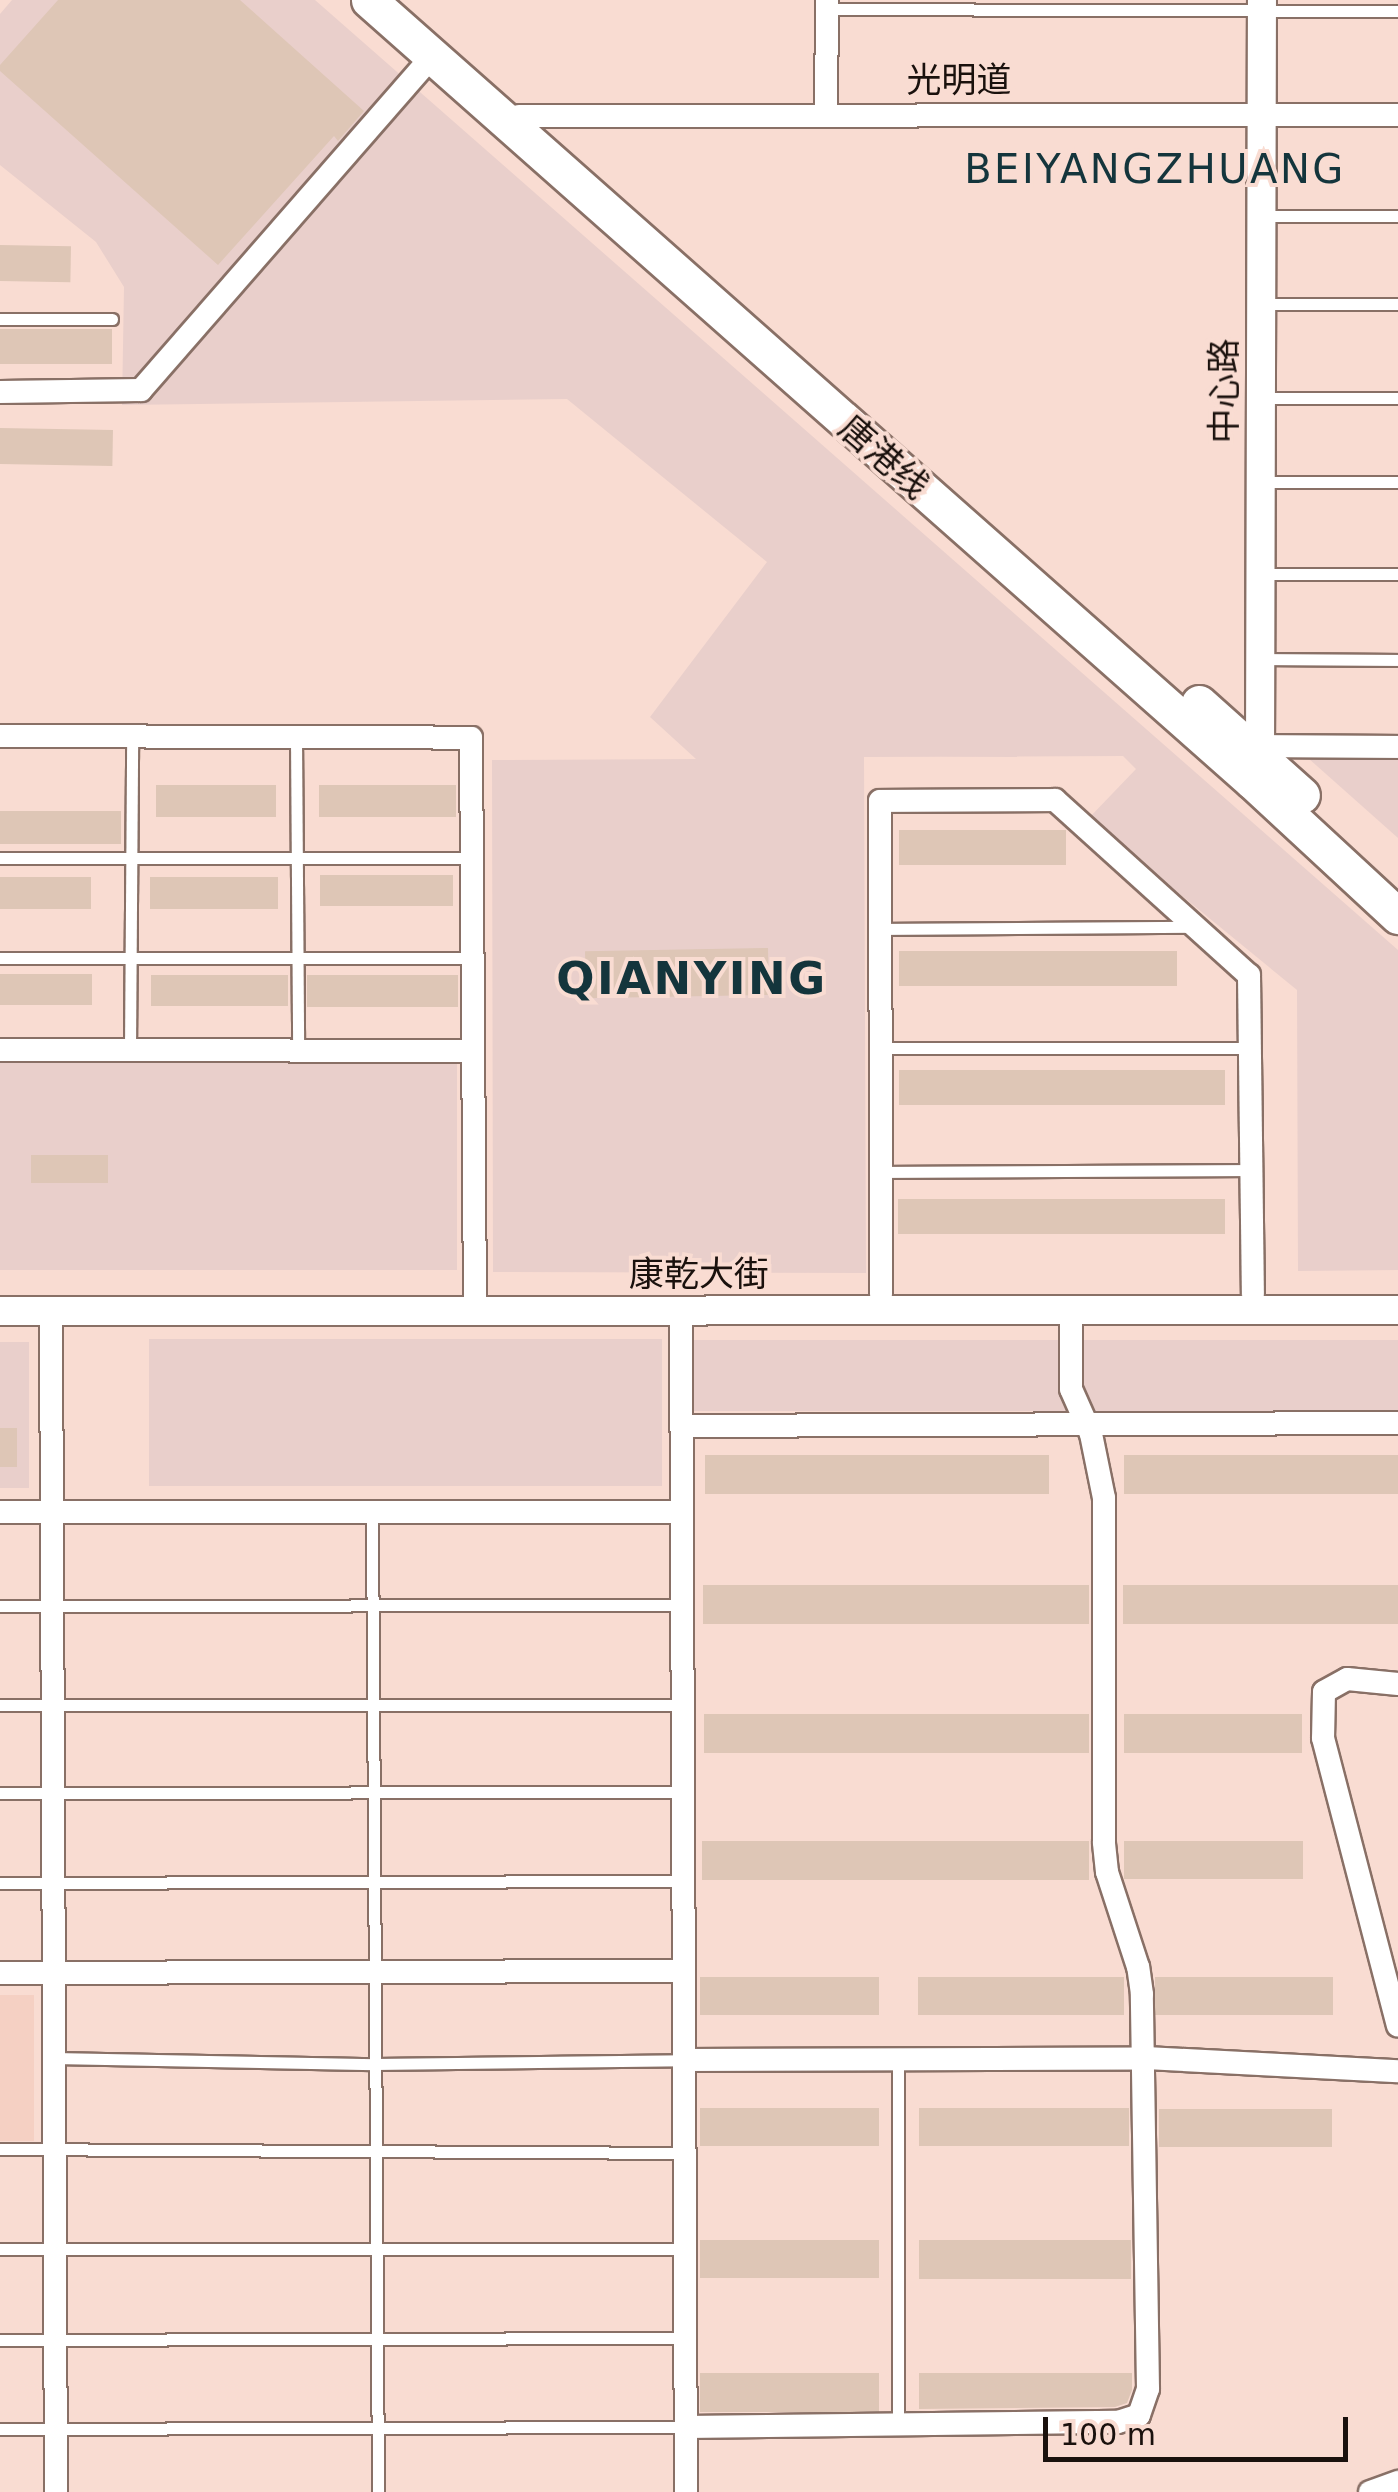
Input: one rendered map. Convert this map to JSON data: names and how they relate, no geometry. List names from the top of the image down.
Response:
{
  "streets": {
    "highway": ["唐港线"],
    "street": ["光明道", "中心路", "康乾大街"]
  },
  "crossings": [
    ["光明道", "中心路"],
    ["光明道", "唐港线"],
    ["中心路", "唐港线"]
  ],
  "districts": ["BEIYANGZHUANG", "QIANYING"],
  "scale_bar": "100 m"
}
